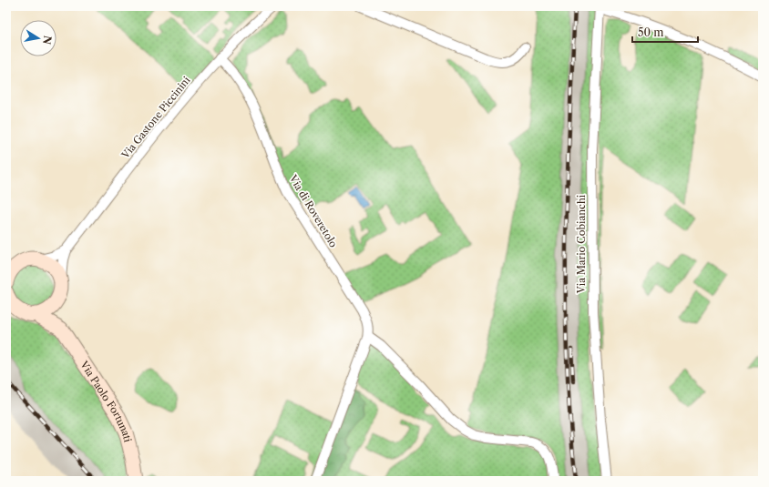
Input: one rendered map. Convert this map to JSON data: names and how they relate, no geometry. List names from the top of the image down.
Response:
{
  "streets": {
    "street": [
      "Via Gastone Piccinini",
      "Via di Roveretolo",
      "Via Mario Cobianchi",
      "Via Paolo Fortunati"
    ]
  },
  "crossings": [
    ["Via Gastone Piccinini", "Via di Roveretolo"],
    ["Via Gastone Piccinini", "Via Paolo Fortunati"]
  ],
  "scale_bar": "50 m",
  "north": "right"
}
